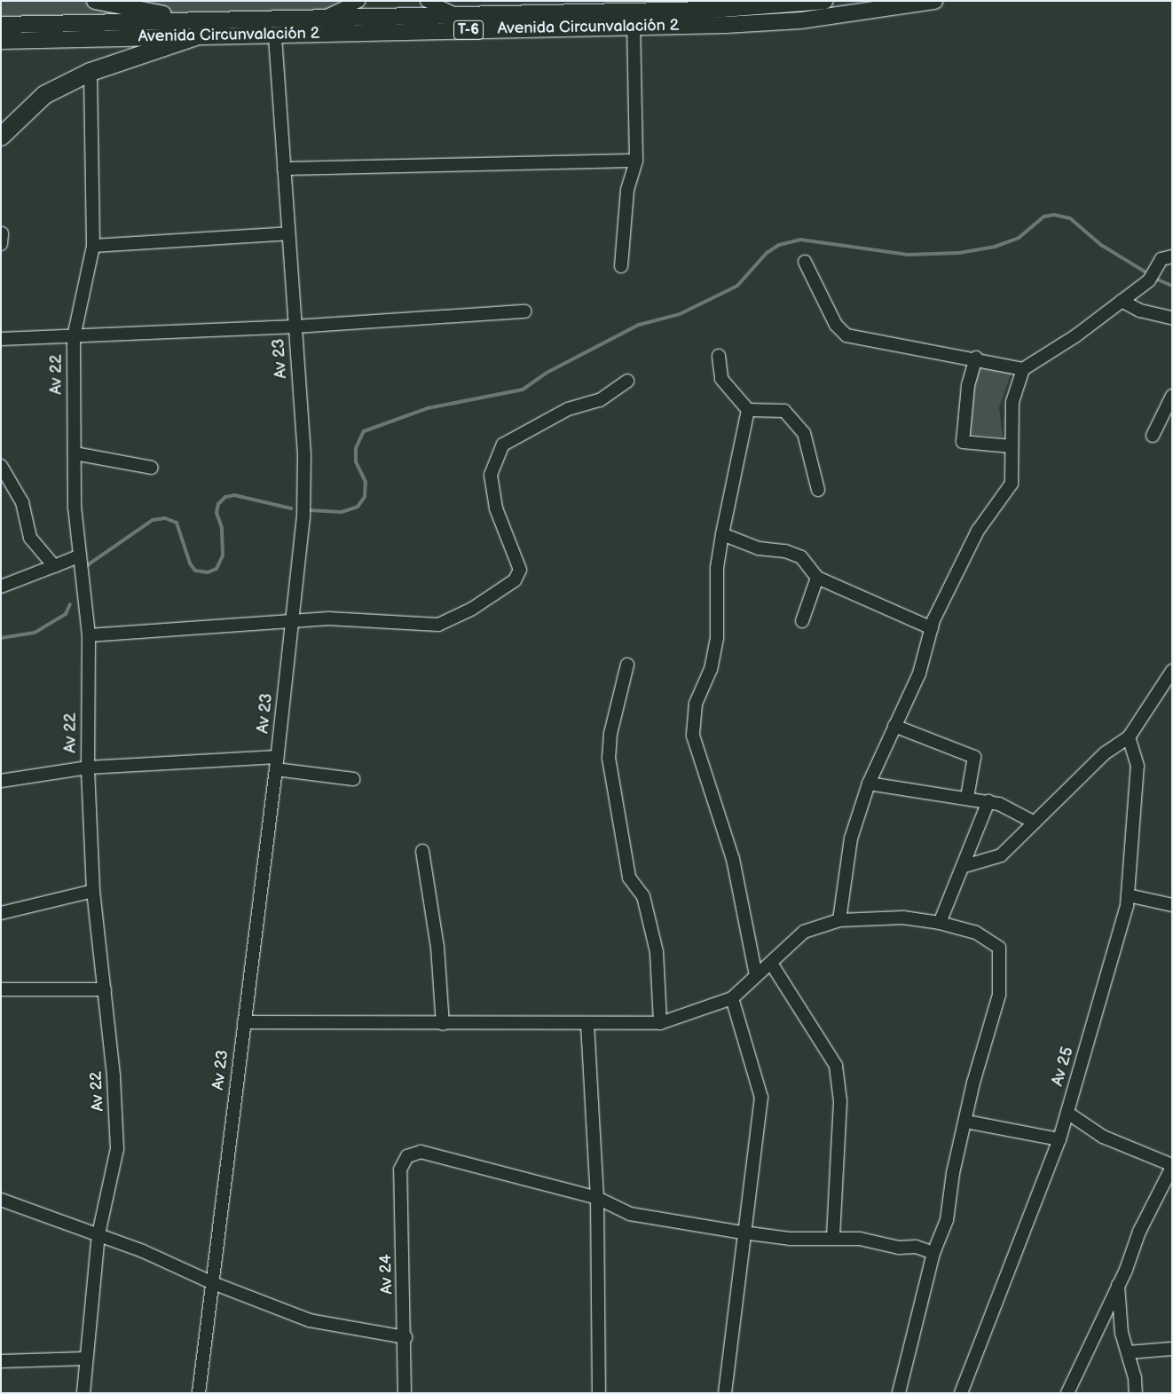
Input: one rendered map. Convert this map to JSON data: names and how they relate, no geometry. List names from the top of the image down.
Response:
{
  "streets": {
    "main road": ["Avenida Circunvalación 2", "T-6"],
    "street": [
      "Av 23",
      "Av 22",
      "Av 25",
      "Av 24"
    ]
  },
  "crossings": [
    ["Avenida Circunvalación 2", "Av 23"]
  ]
}
